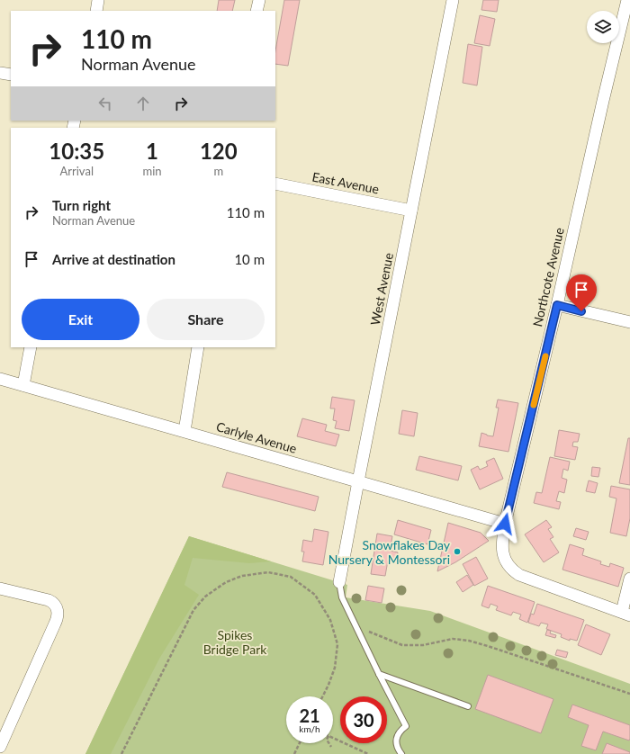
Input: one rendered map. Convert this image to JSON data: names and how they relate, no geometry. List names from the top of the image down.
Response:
{
  "streets": {
    "street": [
      "East Avenue",
      "Northcote Avenue",
      "West Avenue",
      "Carlyle Avenue"
    ]
  },
  "crossings": [
    ["East Avenue", "West Avenue"],
    ["Northcote Avenue", "Carlyle Avenue"],
    ["West Avenue", "Carlyle Avenue"]
  ],
  "parks": ["Spikes Bridge Park"],
  "places": ["Snowflakes Day Nursery & Montessori"],
  "page": {
    "turn": ["110 m", "Norman Avenue"],
    "eta": [
      "10:35",
      "Arrival",
      "1",
      "min",
      "120",
      "m"
    ],
    "list": [
      {
        "name": "Turn right",
        "note": "Norman Avenue",
        "value": "110 m"
      },
      {
        "name": "Arrive at destination",
        "value": "10 m"
      }
    ],
    "buttons": ["Exit", "Share"],
    "speed": "21 km/h",
    "limit": "30"
  }
}
